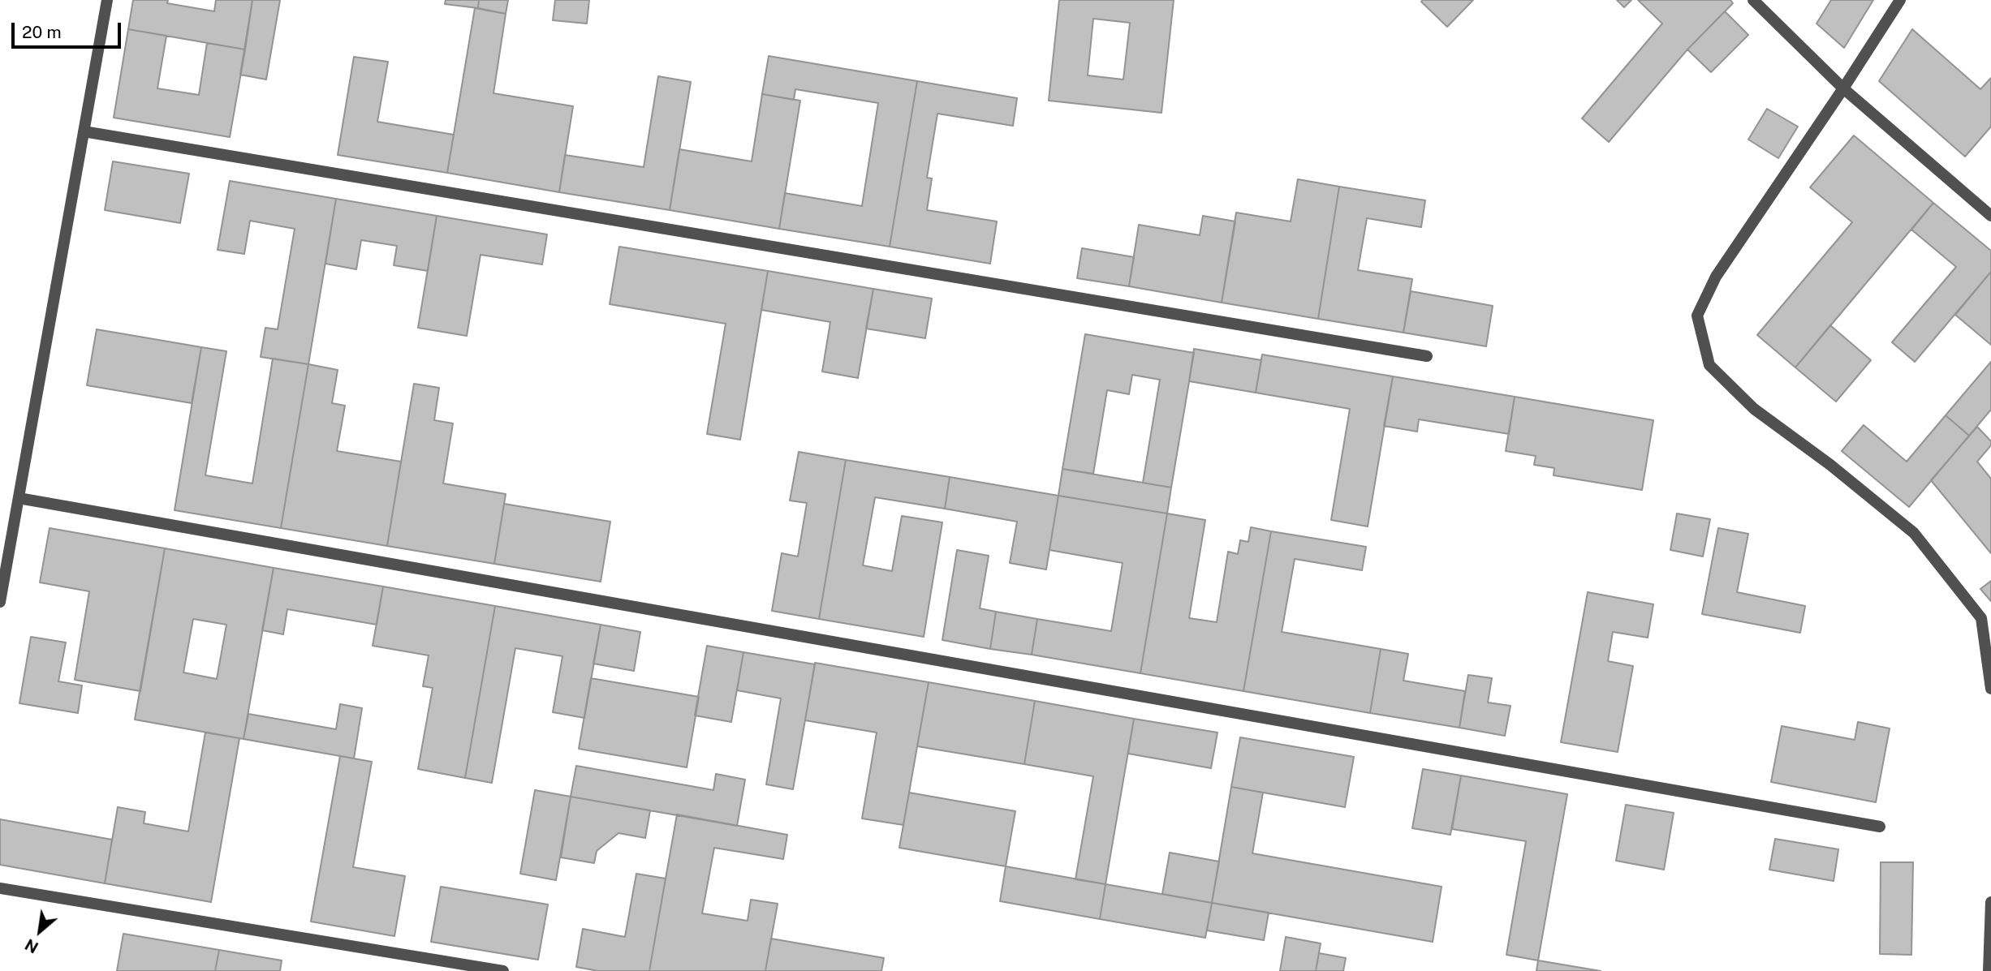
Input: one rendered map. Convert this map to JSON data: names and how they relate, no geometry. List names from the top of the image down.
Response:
{
  "scale_bar": "20 m",
  "north": "bottom left"
}
